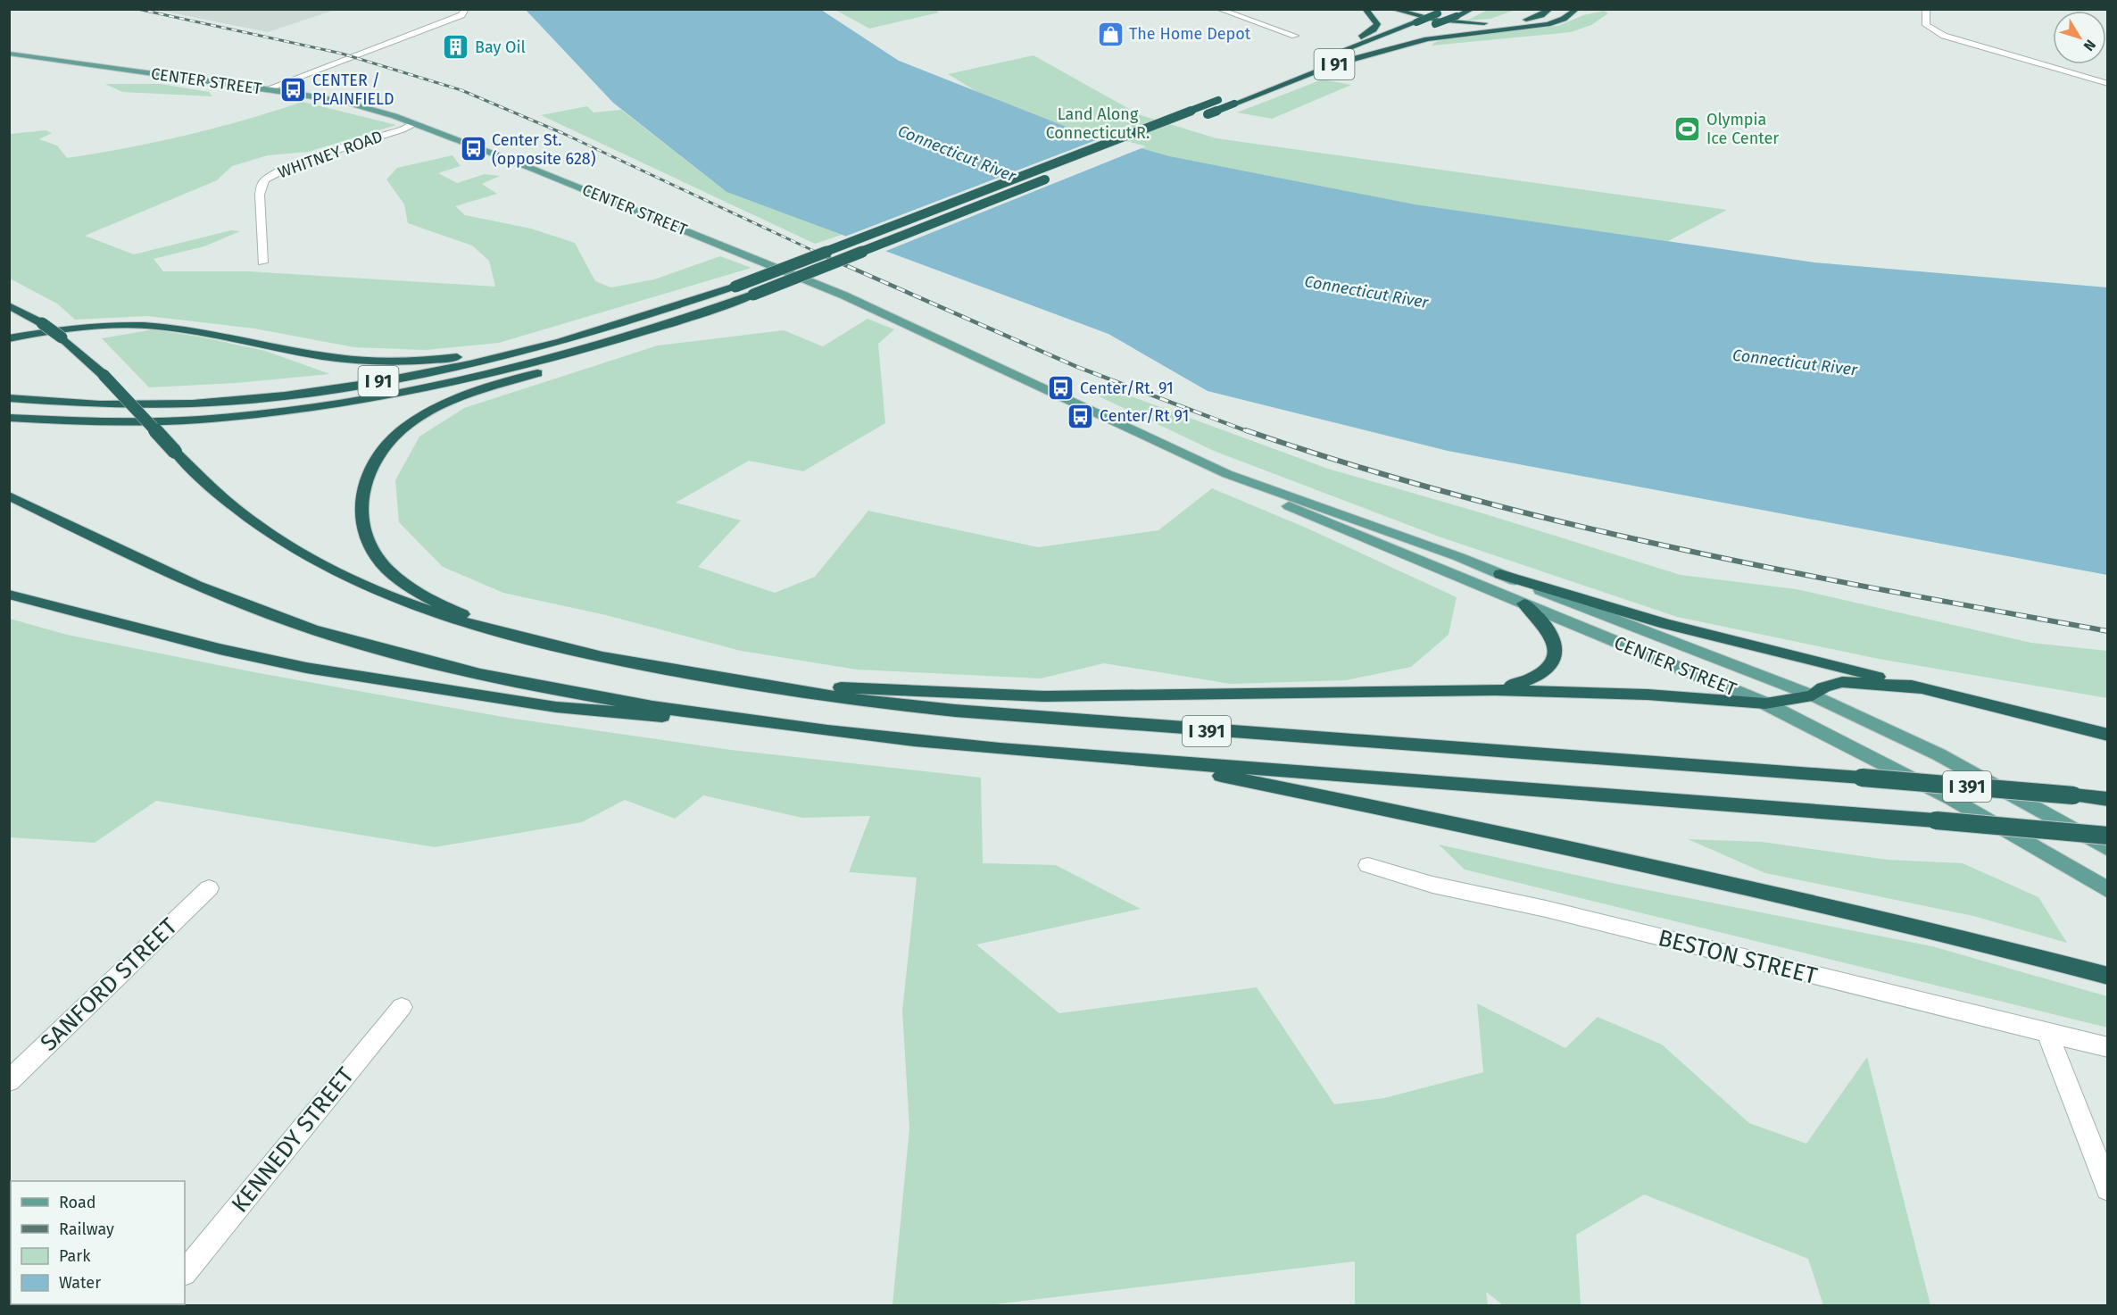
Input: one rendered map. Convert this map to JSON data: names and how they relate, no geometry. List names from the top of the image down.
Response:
{
  "streets": {
    "highway": ["I 91", "I 391"],
    "main road": ["CENTER STREET"],
    "street": [
      "WHITNEY ROAD",
      "BESTON STREET",
      "SANFORD STREET",
      "KENNEDY STREET"
    ]
  },
  "crossings": [
    ["CENTER STREET", "WHITNEY ROAD"]
  ],
  "water": ["Connecticut River"],
  "parks": ["Land Along Connecticut R."],
  "places": {
    "shop": ["The Home Depot"],
    "building": ["Bay Oil"],
    "bus stop": [
      "CENTER / PLAINFIELD",
      "Center St. (opposite 628)",
      "Center/Rt. 91",
      "Center/Rt 91"
    ],
    "sports": ["Olympia Ice Center"]
  },
  "legend": [
    "Road",
    "Railway",
    "Park",
    "Water"
  ],
  "north": "bottom right"
}
